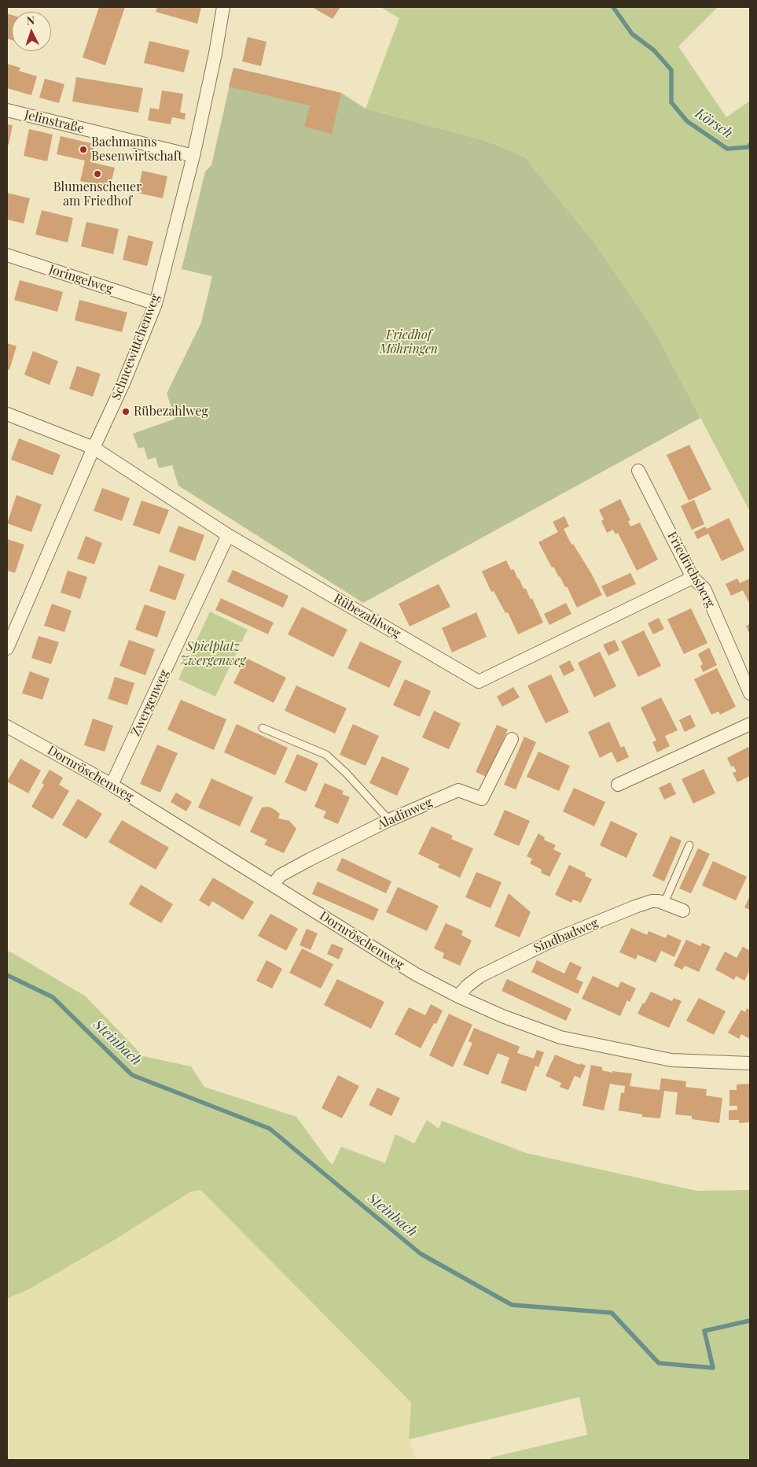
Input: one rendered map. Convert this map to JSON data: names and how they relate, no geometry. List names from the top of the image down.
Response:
{
  "streets": {
    "street": [
      "Jelinstraße",
      "Joringelweg",
      "Schneewittchenweg",
      "Friedrichsberg",
      "Rübezahlweg",
      "Zwergenweg",
      "Dornröschenweg",
      "Aladinweg",
      "Sindbadweg"
    ]
  },
  "crossings": [
    ["Jelinstraße", "Schneewittchenweg"],
    ["Joringelweg", "Schneewittchenweg"],
    ["Schneewittchenweg", "Rübezahlweg"],
    ["Friedrichsberg", "Rübezahlweg"],
    ["Rübezahlweg", "Zwergenweg"],
    ["Zwergenweg", "Dornröschenweg"],
    ["Dornröschenweg", "Aladinweg"],
    ["Dornröschenweg", "Sindbadweg"]
  ],
  "water": ["Körsch", "Steinbach"],
  "parks": ["Friedhof Möhringen", "Spielplatz Zwergenweg"],
  "places": ["Bachmanns Besenwirtschaft", "Blumenscheuer am Friedhof", "Rübezahlweg"],
  "north": "top"
}
